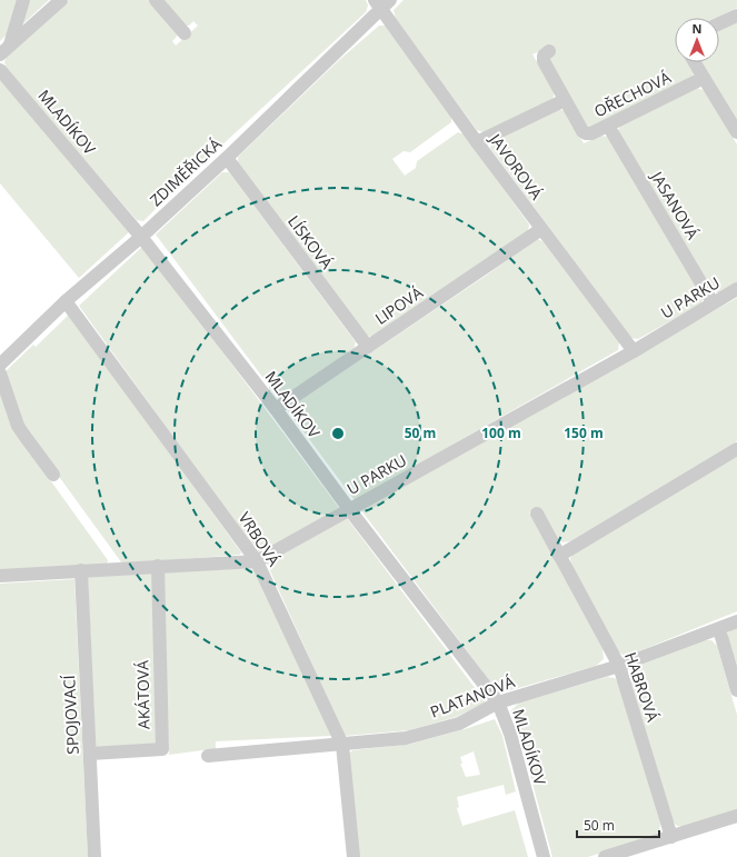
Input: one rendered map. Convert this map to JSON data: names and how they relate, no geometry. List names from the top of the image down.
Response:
{
  "streets": {
    "street": [
      "OŘECHOVÁ",
      "MLADÍKOV",
      "JAVOROVÁ",
      "ZDIMĚŘICKÁ",
      "JASANOVÁ",
      "LÍSKOVÁ",
      "U PARKU",
      "LIPOVÁ",
      "VRBOVÁ",
      "HABROVÁ",
      "AKÁTOVÁ",
      "PLATANOVÁ",
      "SPOJOVACÍ"
    ]
  },
  "crossings": [
    ["OŘECHOVÁ", "JASANOVÁ"],
    ["MLADÍKOV", "ZDIMĚŘICKÁ"],
    ["MLADÍKOV", "U PARKU"],
    ["MLADÍKOV", "LIPOVÁ"],
    ["MLADÍKOV", "PLATANOVÁ"],
    ["JAVOROVÁ", "ZDIMĚŘICKÁ"],
    ["JAVOROVÁ", "U PARKU"],
    ["JAVOROVÁ", "LIPOVÁ"],
    ["ZDIMĚŘICKÁ", "LÍSKOVÁ"],
    ["ZDIMĚŘICKÁ", "VRBOVÁ"],
    ["JASANOVÁ", "U PARKU"],
    ["LÍSKOVÁ", "LIPOVÁ"],
    ["U PARKU", "VRBOVÁ"],
    ["U PARKU", "AKÁTOVÁ"],
    ["U PARKU", "SPOJOVACÍ"],
    ["VRBOVÁ", "PLATANOVÁ"],
    ["HABROVÁ", "PLATANOVÁ"],
    ["AKÁTOVÁ", "SPOJOVACÍ"]
  ],
  "scale_bar": "50 m",
  "north": "top",
  "rings": ["50 m", "100 m", "150 m"]
}
